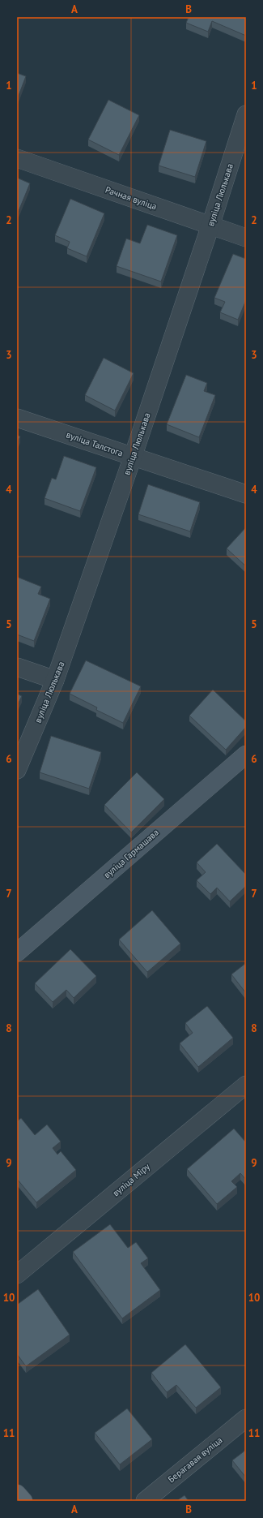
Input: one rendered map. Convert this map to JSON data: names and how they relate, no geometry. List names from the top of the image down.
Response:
{
  "streets": {
    "main road": ["вуліца Гармашава"],
    "street": [
      "вуліца Люлькава",
      "Рачная вуліца",
      "вуліца Талстога",
      "вуліца Міру",
      "Берагавая вуліца"
    ]
  },
  "crossings": [
    ["вуліца Люлькава", "Рачная вуліца"],
    ["вуліца Люлькава", "вуліца Талстога"]
  ],
  "grid": {
    "columns": ["A", "B"],
    "rows": [
      "1",
      "2",
      "3",
      "4",
      "5",
      "6",
      "7",
      "8",
      "9",
      "10",
      "11"
    ]
  }
}
